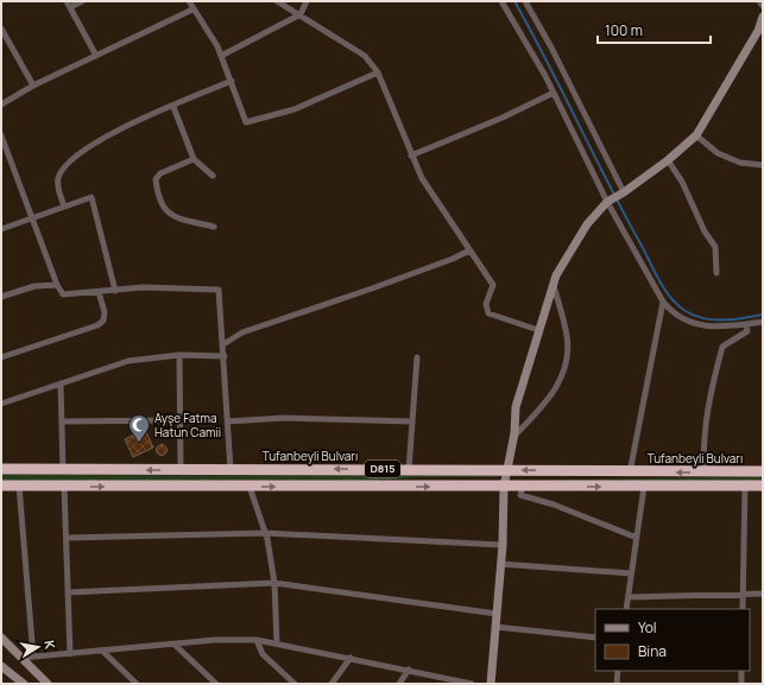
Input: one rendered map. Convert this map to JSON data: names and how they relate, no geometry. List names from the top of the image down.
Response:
{
  "streets": {
    "highway": ["Tufanbeyli Bulvarı", "D815"]
  },
  "places": {
    "mosque": ["Ayşe Fatma Hatun Camii"]
  },
  "legend": ["Yol", "Bina"],
  "scale_bar": "100 m",
  "north": "right"
}
